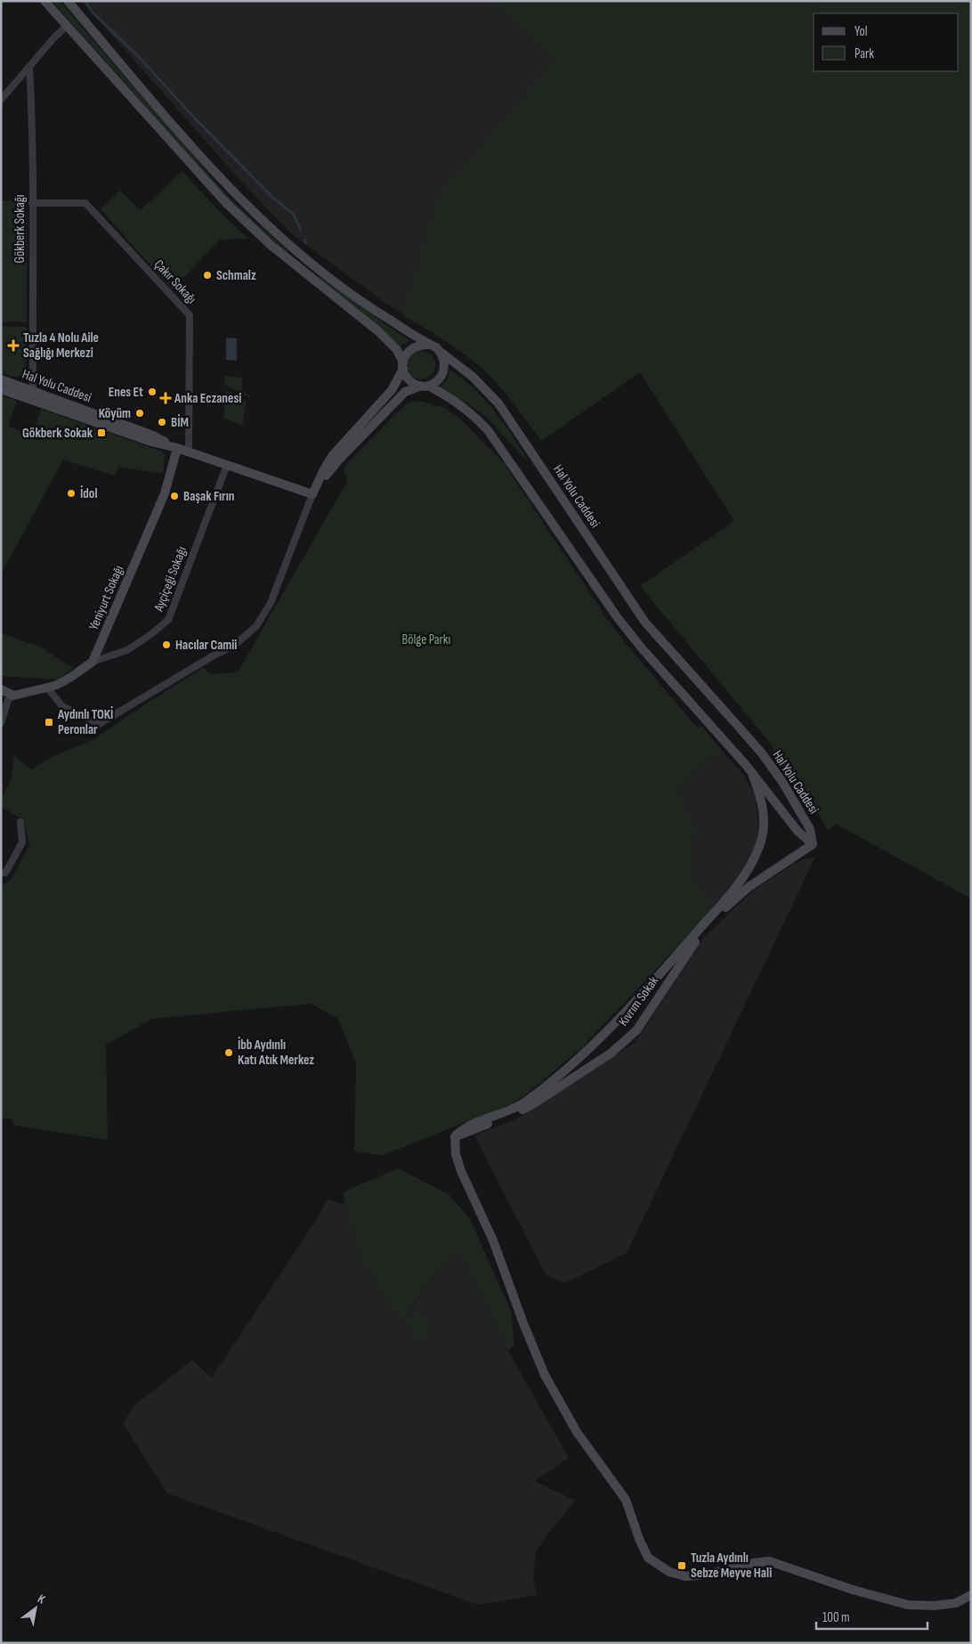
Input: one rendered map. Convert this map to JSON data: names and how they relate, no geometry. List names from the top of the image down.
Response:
{
  "streets": {
    "street": [
      "Gökberk Sokağı",
      "Çakır Sokağı",
      "Hal Yolu Caddesi",
      "Ayçiçeği Sokağı",
      "Yeniyurt Sokağı",
      "Kıvrım Sokak"
    ]
  },
  "crossings": [
    ["Gökberk Sokağı", "Çakır Sokağı"],
    ["Gökberk Sokağı", "Hal Yolu Caddesi"],
    ["Çakır Sokağı", "Hal Yolu Caddesi"],
    ["Hal Yolu Caddesi", "Ayçiçeği Sokağı"],
    ["Hal Yolu Caddesi", "Yeniyurt Sokağı"],
    ["Hal Yolu Caddesi", "Kıvrım Sokak"],
    ["Ayçiçeği Sokağı", "Yeniyurt Sokağı"]
  ],
  "parks": ["Bölge Parkı"],
  "places": {
    "other": [
      "Schmalz",
      "Enes Et",
      "Köyüm",
      "BİM",
      "İdol",
      "Başak Fırın",
      "Hacılar Camii",
      "İbb Aydınlı Katı Atık Merkez"
    ],
    "health": ["Tuzla 4 Nolu Aile Sağlığı Merkezi", "Anka Eczanesi"],
    "transit": ["Gökberk Sokak", "Aydınlı TOKİ Peronlar", "Tuzla Aydınlı Sebze Meyve Hali"]
  },
  "legend": ["Yol", "Park"],
  "scale_bar": "100 m",
  "north": "top right"
}
